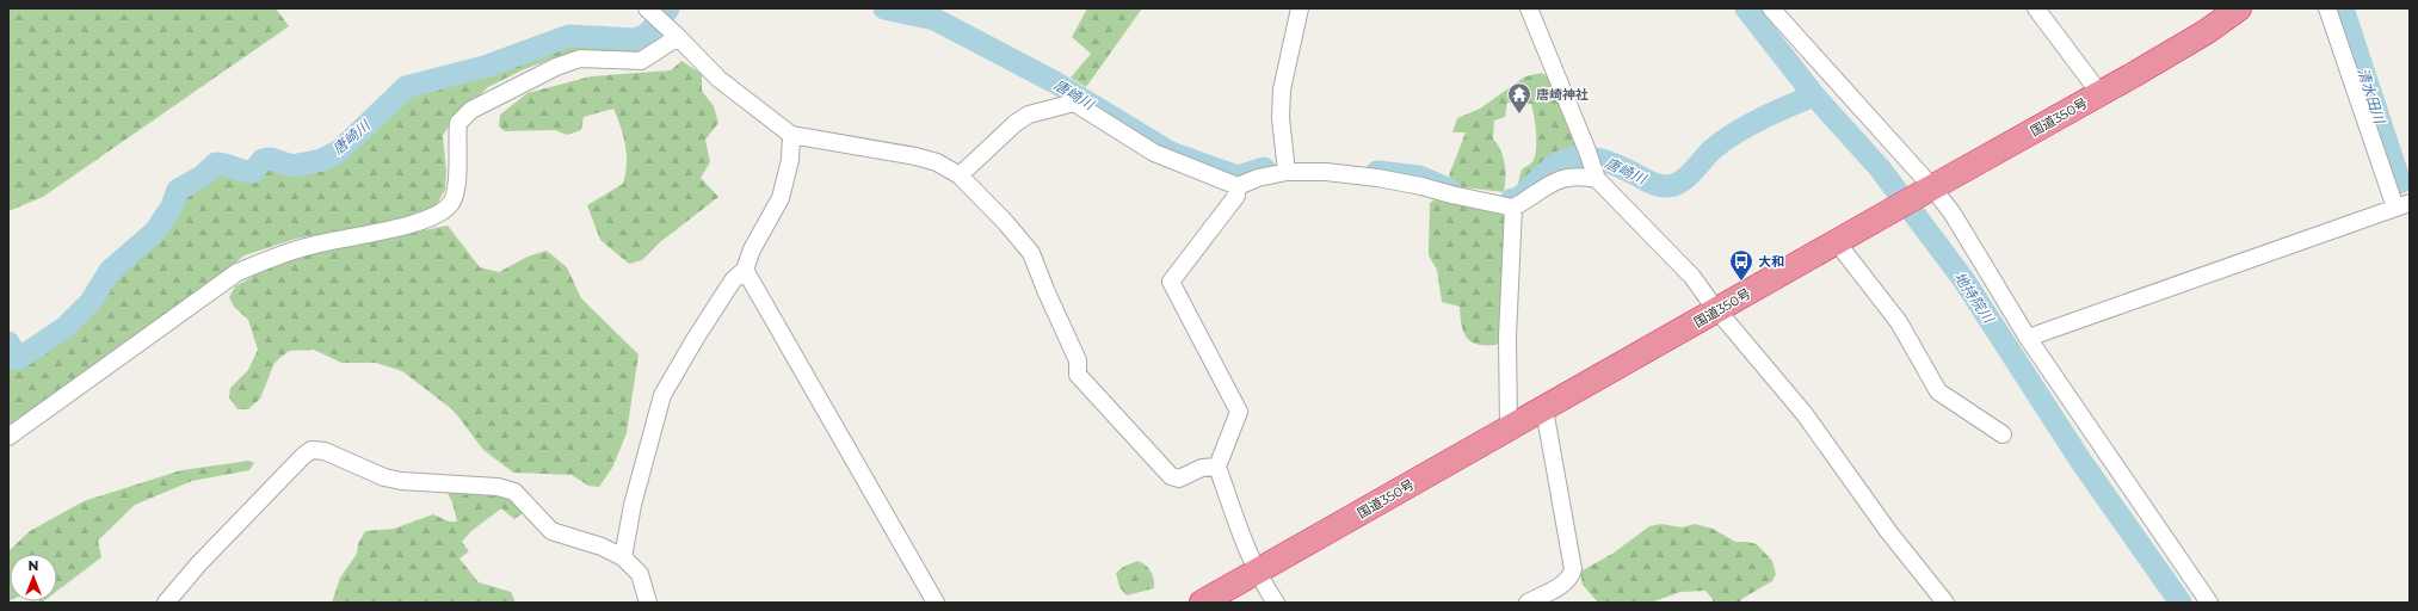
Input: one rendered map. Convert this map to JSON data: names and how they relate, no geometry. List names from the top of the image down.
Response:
{
  "streets": {
    "highway": ["国道350号"]
  },
  "water": ["唐崎川", "清水田川", "地持院川"],
  "places": {
    "temple": ["唐崎神社"],
    "bus stop": ["大和"]
  },
  "north": "top"
}
